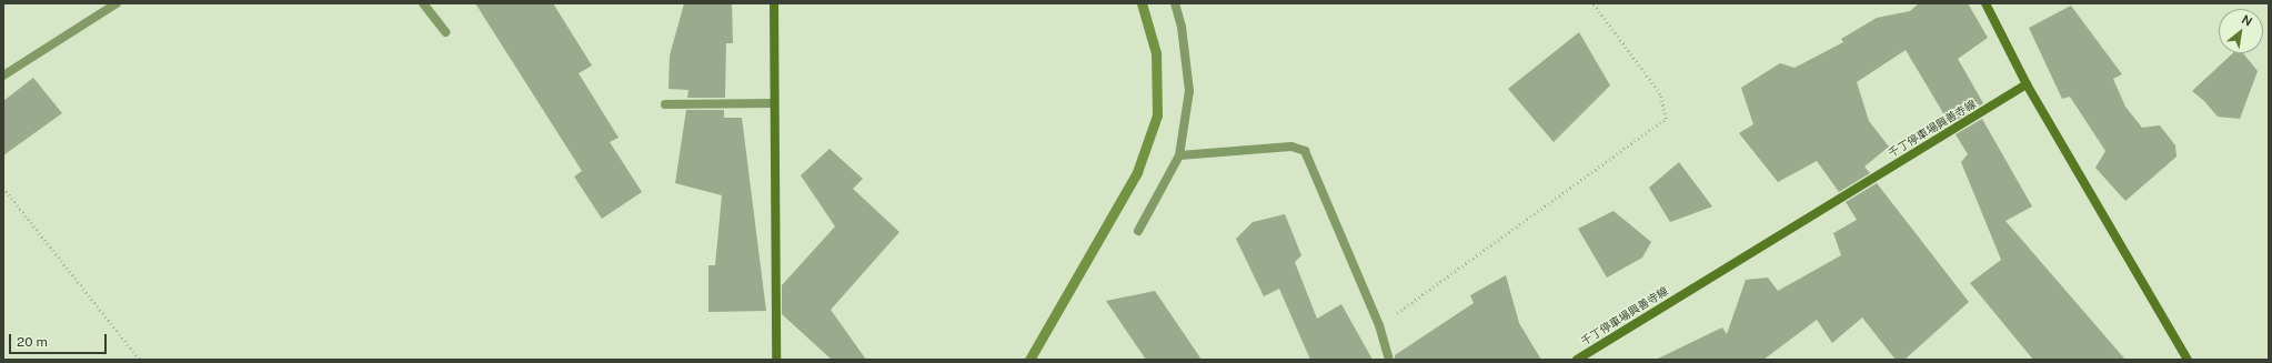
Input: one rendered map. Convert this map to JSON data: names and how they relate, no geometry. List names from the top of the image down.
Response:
{
  "streets": {
    "main road": ["千丁停車場興善寺線"]
  },
  "scale_bar": "20 m",
  "north": "top right"
}
